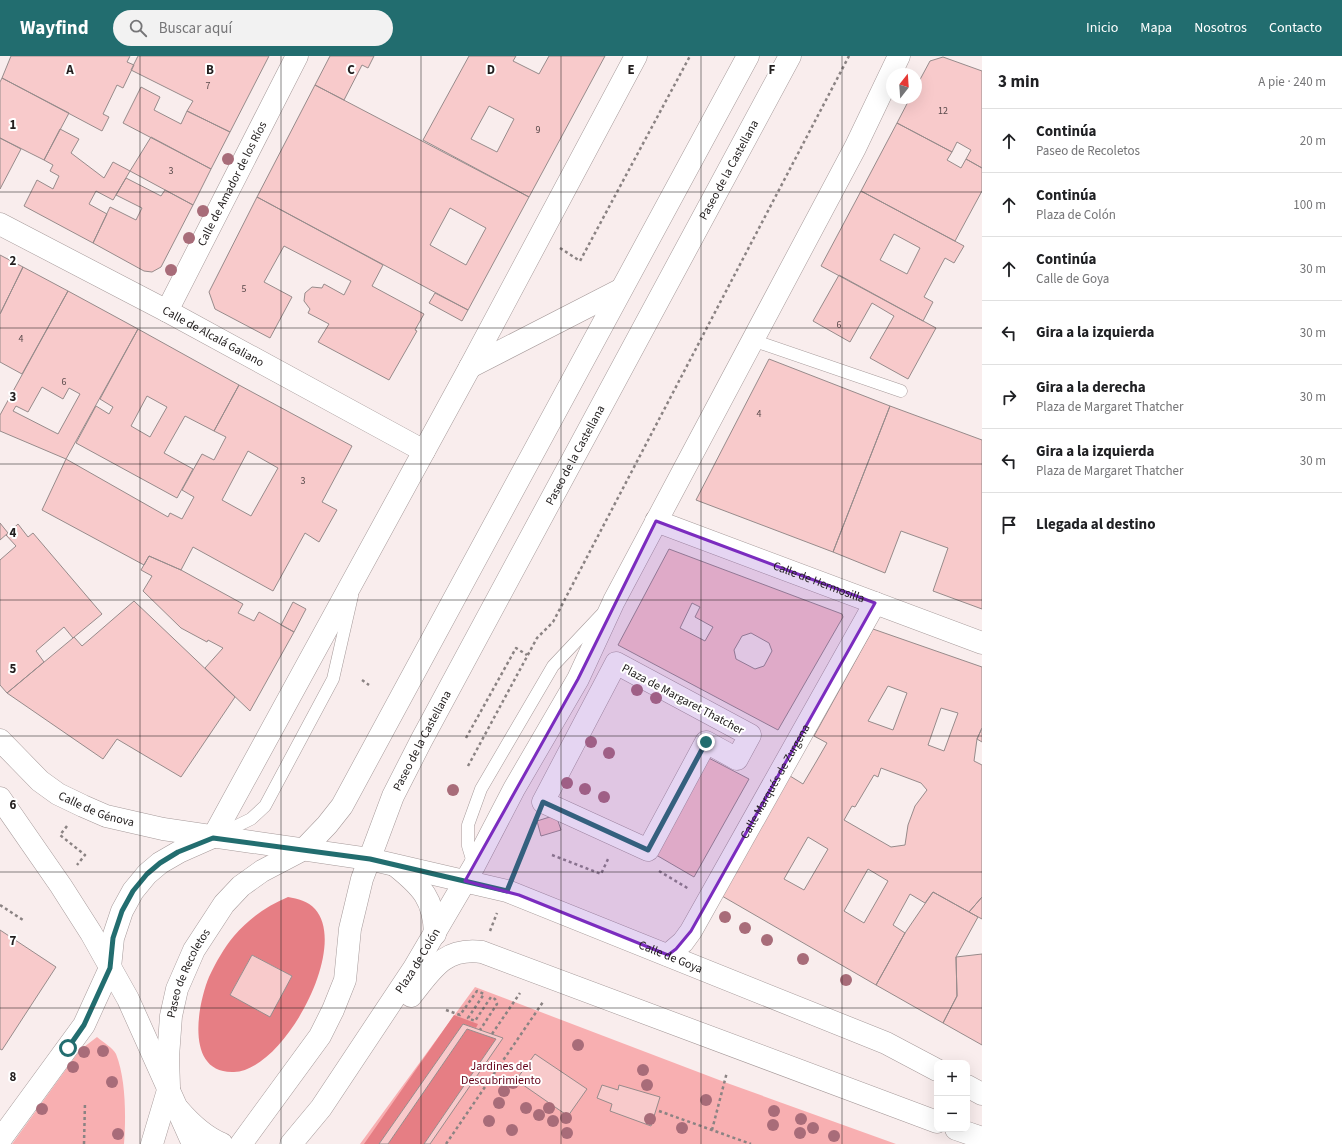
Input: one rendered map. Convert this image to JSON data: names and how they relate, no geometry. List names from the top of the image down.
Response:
{
  "streets": {
    "main road": [
      "Paseo de la Castellana",
      "Calle de Amador de los Ríos",
      "Calle de Alcalá Galiano",
      "Calle de Hermosilla",
      "Plaza de Margaret Thatcher",
      "Calle Marqués de Zurgena",
      "Calle de Génova",
      "Calle de Goya",
      "Plaza de Colón",
      "Paseo de Recoletos"
    ]
  },
  "crossings": [
    ["Paseo de la Castellana", "Plaza de Colón"],
    ["Calle de Amador de los Ríos", "Calle de Alcalá Galiano"],
    ["Calle de Hermosilla", "Calle Marqués de Zurgena"],
    ["Calle Marqués de Zurgena", "Calle de Goya"],
    ["Calle de Génova", "Plaza de Colón"],
    ["Calle de Goya", "Plaza de Colón"],
    ["Plaza de Colón", "Paseo de Recoletos"]
  ],
  "parks": ["Jardines del Descubrimiento"],
  "house_numbers": [
    "7",
    "12",
    "9",
    "3",
    "5",
    "6",
    "4",
    "6",
    "4",
    "3"
  ],
  "north": "top",
  "page": {
    "header": "Wayfind",
    "search": "Buscar aquí",
    "nav": [
      "Inicio",
      "Mapa",
      "Nosotros",
      "Contacto"
    ],
    "heading": ["3 min", "A pie · 240 m"],
    "list": [
      ["Continúa", "Paseo de Recoletos", "20 m"],
      ["Continúa", "Plaza de Colón", "100 m"],
      ["Continúa", "Calle de Goya", "30 m"],
      ["Gira a la izquierda", "30 m"],
      ["Gira a la derecha", "Plaza de Margaret Thatcher", "30 m"],
      ["Gira a la izquierda", "Plaza de Margaret Thatcher", "30 m"],
      "Llegada al destino"
    ],
    "map_buttons": ["+", "−"]
  },
  "grid": {
    "columns": [
      "A",
      "B",
      "C",
      "D",
      "E",
      "F"
    ],
    "rows": [
      "1",
      "2",
      "3",
      "4",
      "5",
      "6",
      "7",
      "8"
    ]
  }
}
